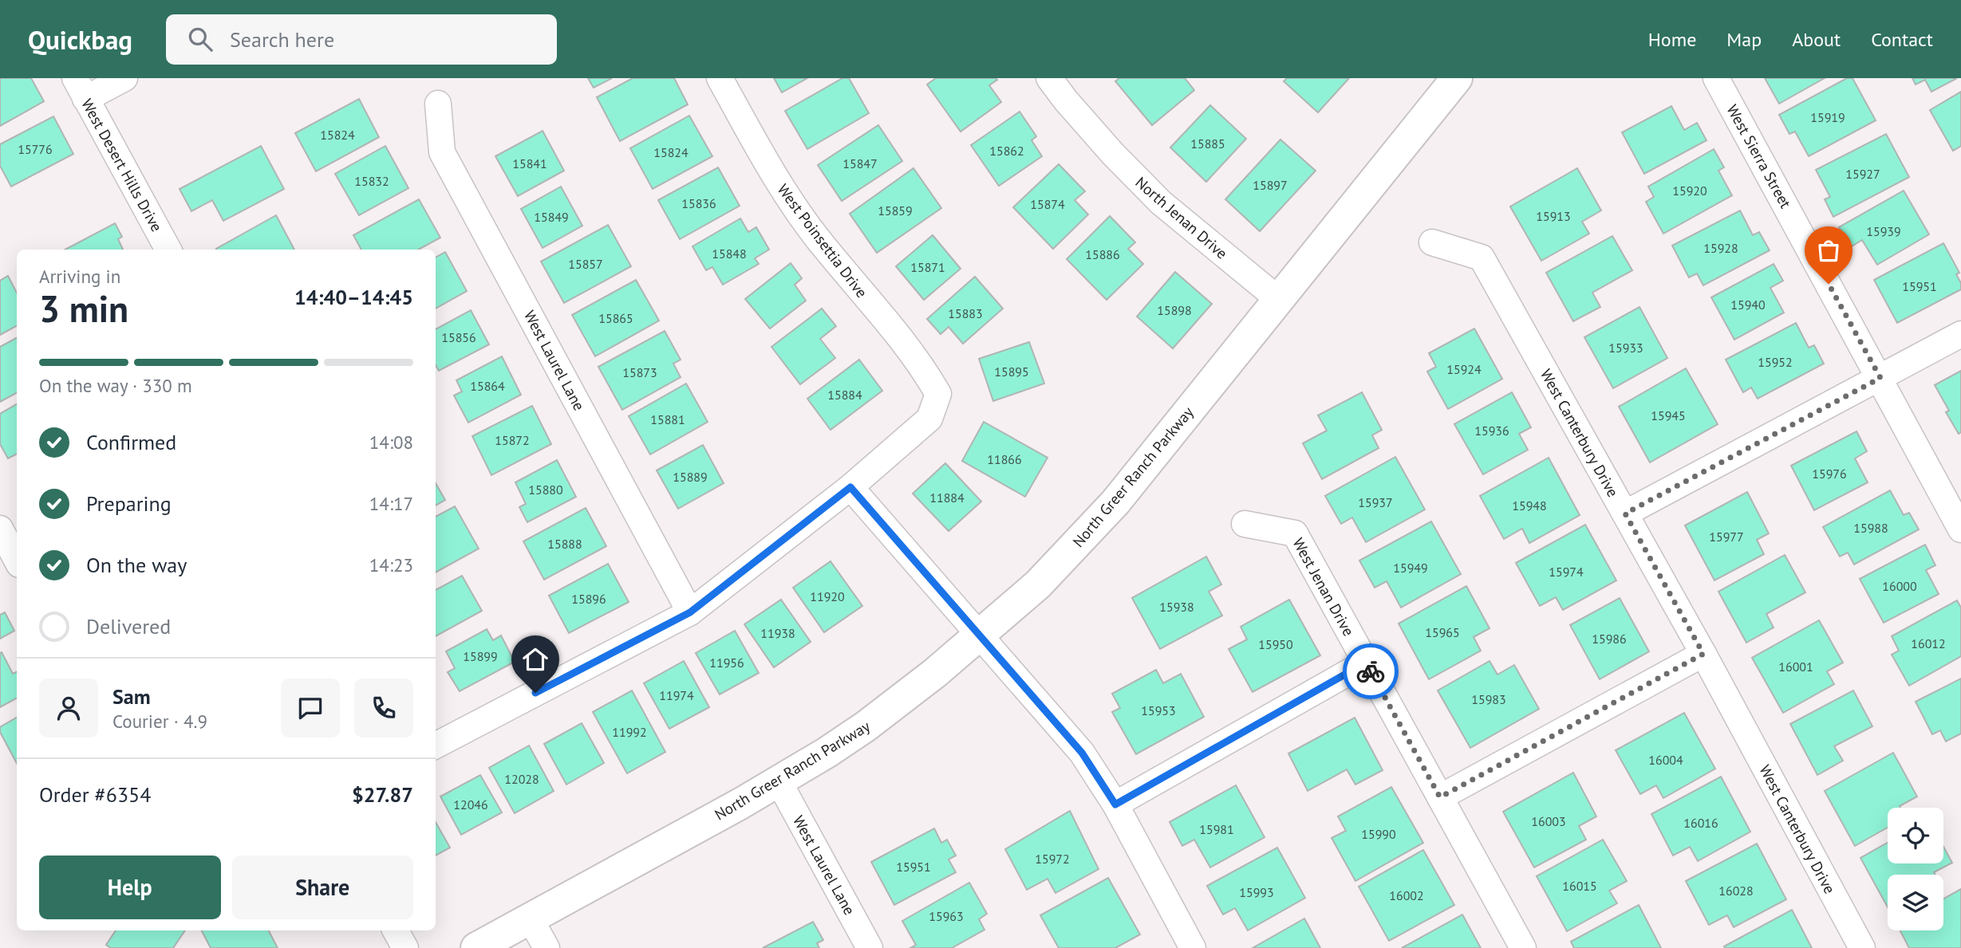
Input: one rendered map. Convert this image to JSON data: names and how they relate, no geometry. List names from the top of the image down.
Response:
{
  "streets": {
    "street": [
      "West Sierra Street",
      "West Desert Hills Drive",
      "North Jenan Drive",
      "West Poinsettia Drive",
      "West Laurel Lane",
      "West Canterbury Drive",
      "North Greer Ranch Parkway",
      "West Jenan Drive"
    ]
  },
  "crossings": [
    ["North Jenan Drive", "North Greer Ranch Parkway"],
    ["West Laurel Lane", "North Greer Ranch Parkway"]
  ],
  "house_numbers": [
    "15919",
    "15824",
    "15885",
    "15776",
    "15862",
    "15824",
    "15841",
    "15847",
    "15927",
    "15832",
    "15897",
    "15920",
    "15836",
    "15874",
    "15859",
    "15913",
    "15849",
    "15939",
    "15928",
    "15848",
    "15886",
    "15857",
    "15871",
    "15951",
    "15940",
    "15898",
    "15883",
    "15865",
    "15856",
    "15933",
    "15952",
    "15924",
    "15895",
    "15873",
    "15864",
    "15884",
    "15945",
    "15881",
    "15936",
    "15872",
    "11866",
    "15976",
    "15889",
    "15880",
    "11884",
    "15937",
    "15948",
    "15988",
    "15977",
    "15888",
    "15949",
    "15974",
    "16000",
    "11920",
    "15896",
    "15938",
    "15965",
    "11938",
    "15986",
    "16012",
    "15950",
    "15899",
    "11956",
    "16001",
    "11974",
    "15983",
    "15953",
    "11992",
    "16004",
    "12028",
    "12046",
    "16003",
    "16016",
    "15981",
    "15990",
    "15972",
    "15951",
    "16015",
    "16028",
    "15993",
    "16002",
    "15963"
  ],
  "page": {
    "header": "Quickbag",
    "search": "Search here",
    "nav": [
      "Home",
      "Map",
      "About",
      "Contact"
    ],
    "heading": ["3 min", "Arriving in", "14:40–14:45"],
    "panel": [
      "Sam",
      "Courier · 4.9",
      "Order #6354",
      "$27.87"
    ],
    "bar": "On the way · 330 m",
    "list": [
      ["Confirmed", "14:08"],
      ["Preparing", "14:17"],
      ["On the way", "14:23"],
      "Delivered"
    ],
    "buttons": ["Help", "Share"]
  }
}
